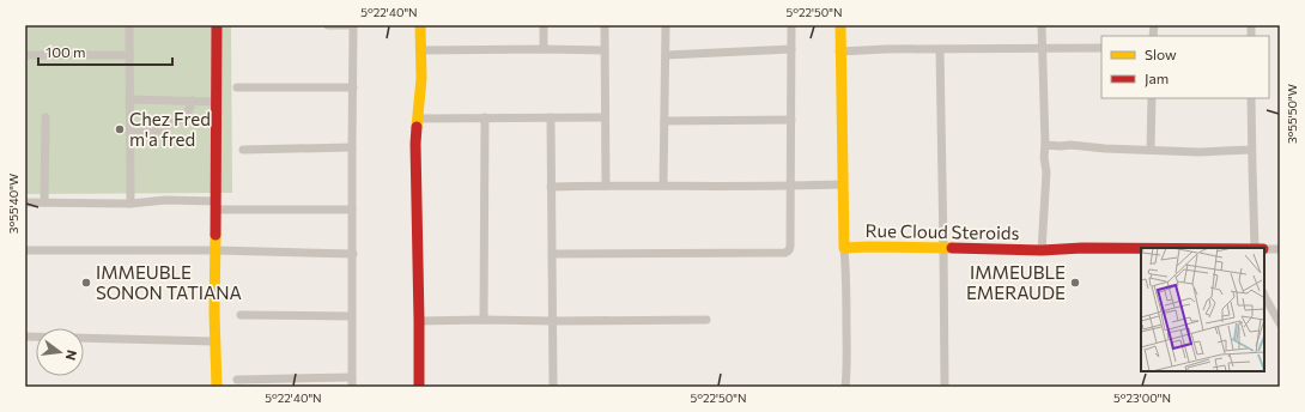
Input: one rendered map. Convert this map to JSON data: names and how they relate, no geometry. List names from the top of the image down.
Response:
{
  "streets": {
    "street": ["Rue Cloud Steroids"]
  },
  "places": ["Chez Fred m'a fred", "IMMEUBLE SONON TATIANA", "IMMEUBLE EMERAUDE"],
  "legend": ["Slow", "Jam"],
  "scale_bar": "100 m",
  "north": "right",
  "coordinates": [
    "5°22'40\"N",
    "5°22'50\"N",
    "3°55'50\"W",
    "3°55'40\"W",
    "5°23'00\"N"
  ]
}
